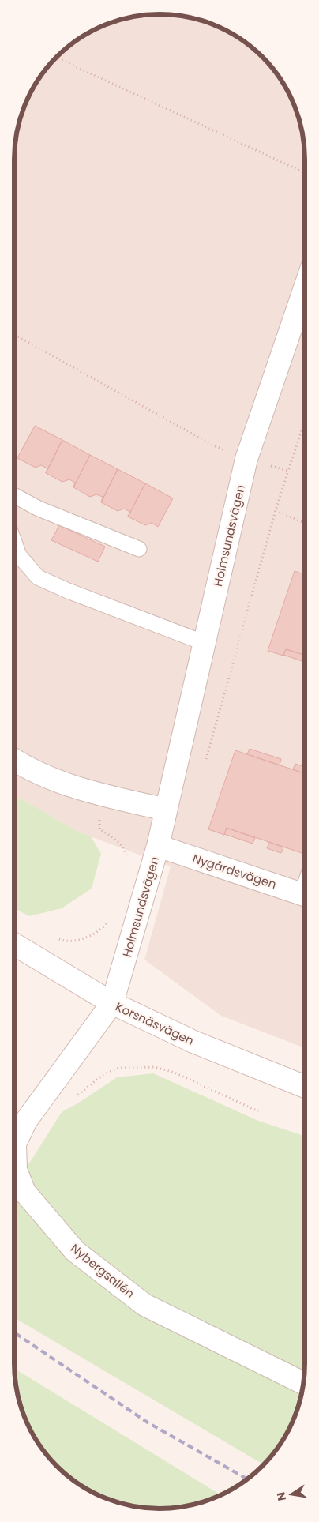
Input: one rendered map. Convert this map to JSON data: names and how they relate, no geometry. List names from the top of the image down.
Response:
{
  "streets": {
    "street": [
      "Holmsundsvägen",
      "Nygårdsvägen",
      "Korsnäsvägen",
      "Nybergsallén"
    ]
  },
  "crossings": [
    ["Holmsundsvägen", "Nygårdsvägen"],
    ["Holmsundsvägen", "Korsnäsvägen"],
    ["Holmsundsvägen", "Nybergsallén"],
    ["Korsnäsvägen", "Nybergsallén"]
  ],
  "north": "left"
}
